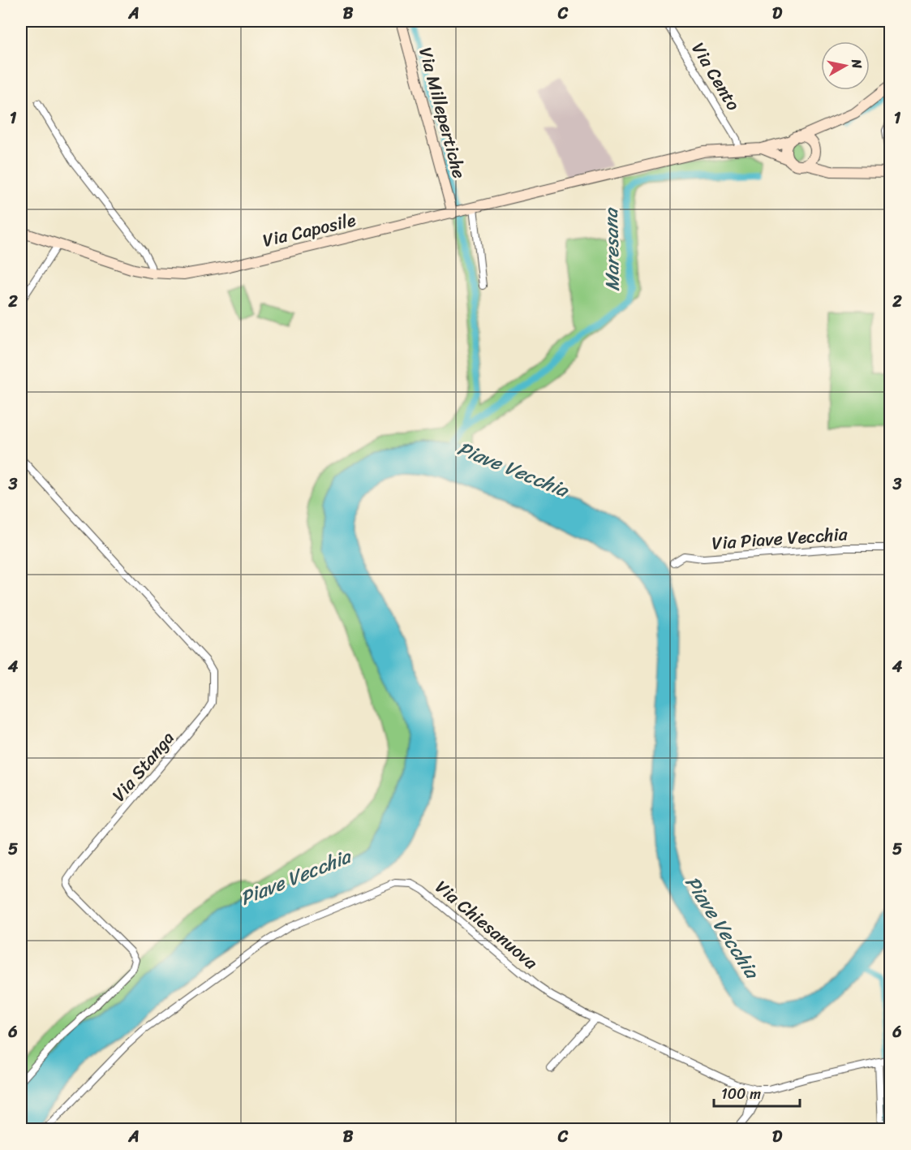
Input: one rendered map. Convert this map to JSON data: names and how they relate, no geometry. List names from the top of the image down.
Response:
{
  "streets": {
    "street": [
      "Via Cento",
      "Via Millepertiche",
      "Via Caposile",
      "Via Piave Vecchia",
      "Via Stanga",
      "Via Chiesanuova"
    ]
  },
  "crossings": [
    ["Via Cento", "Via Caposile"],
    ["Via Millepertiche", "Via Caposile"]
  ],
  "water": ["Maresana", "Piave Vecchia"],
  "scale_bar": "100 m",
  "north": "right",
  "grid": {
    "columns": [
      "A",
      "B",
      "C",
      "D"
    ],
    "rows": [
      "1",
      "2",
      "3",
      "4",
      "5",
      "6"
    ]
  }
}
